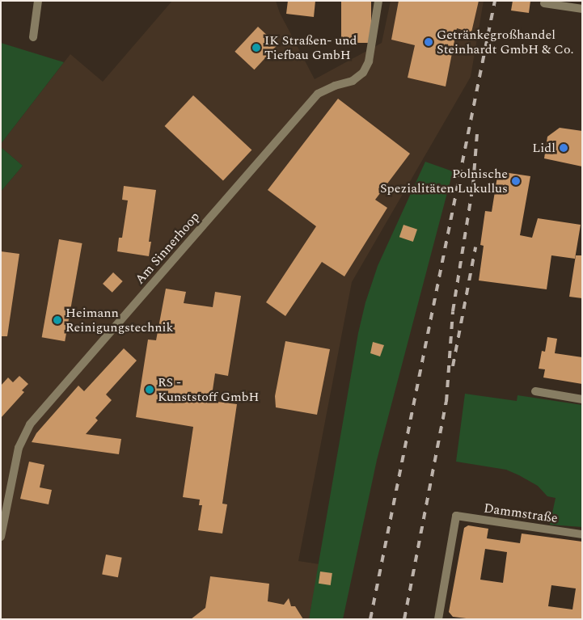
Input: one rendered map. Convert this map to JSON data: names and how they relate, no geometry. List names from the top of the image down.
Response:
{
  "streets": {
    "street": ["Am Sinnerhoop", "Dammstraße"]
  },
  "places": [
    "Getränkegroßhandel Steinhardt GmbH & Co.",
    "IK Straßen- und Tiefbau GmbH",
    "Lidl",
    "Polnische Spezialitäten Lukullus",
    "Heimann Reinigungstechnik",
    "RS - Kunststoff GmbH"
  ]
}
